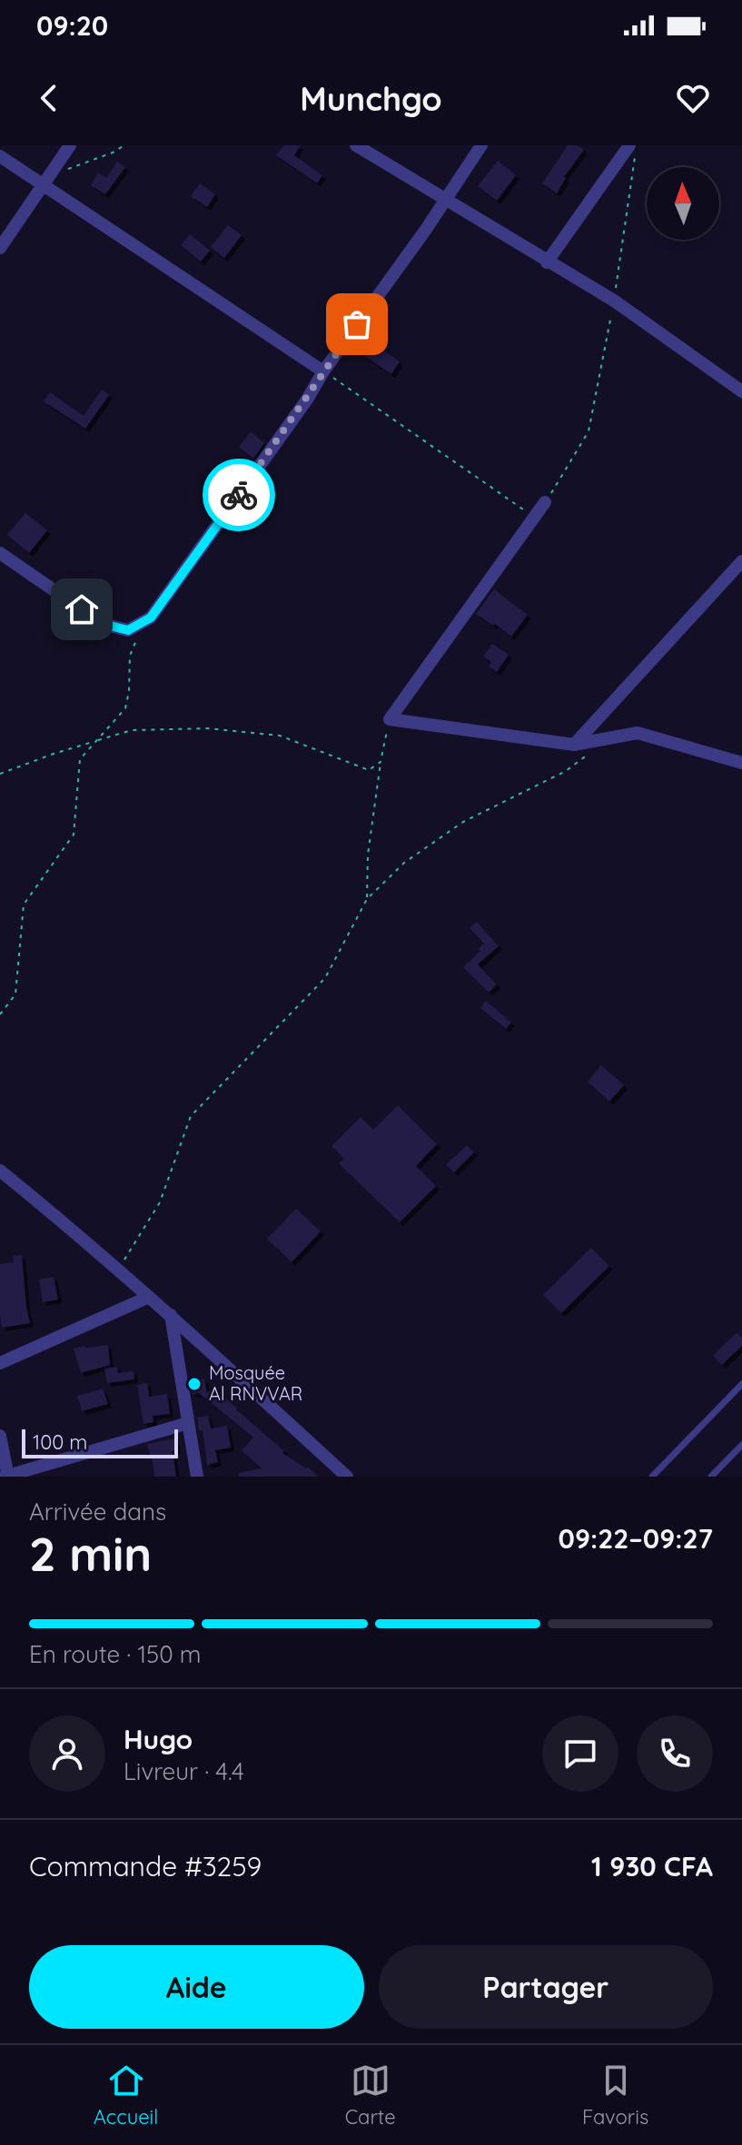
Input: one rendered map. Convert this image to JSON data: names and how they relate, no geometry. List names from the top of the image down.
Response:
{
  "places": ["Mosquée Al RNVVAR"],
  "scale_bar": "100 m",
  "north": "top",
  "page": {
    "status": "09:20",
    "header": "Munchgo",
    "scale": "100 m",
    "heading": ["2 min", "Arrivée dans", "09:22–09:27"],
    "panel": [
      "Hugo",
      "Livreur · 4.4",
      "Commande #3259",
      "1 930 CFA"
    ],
    "bar": "En route · 150 m",
    "buttons": ["Aide", "Partager"],
    "tabs": ["Accueil", "Carte", "Favoris"]
  }
}
